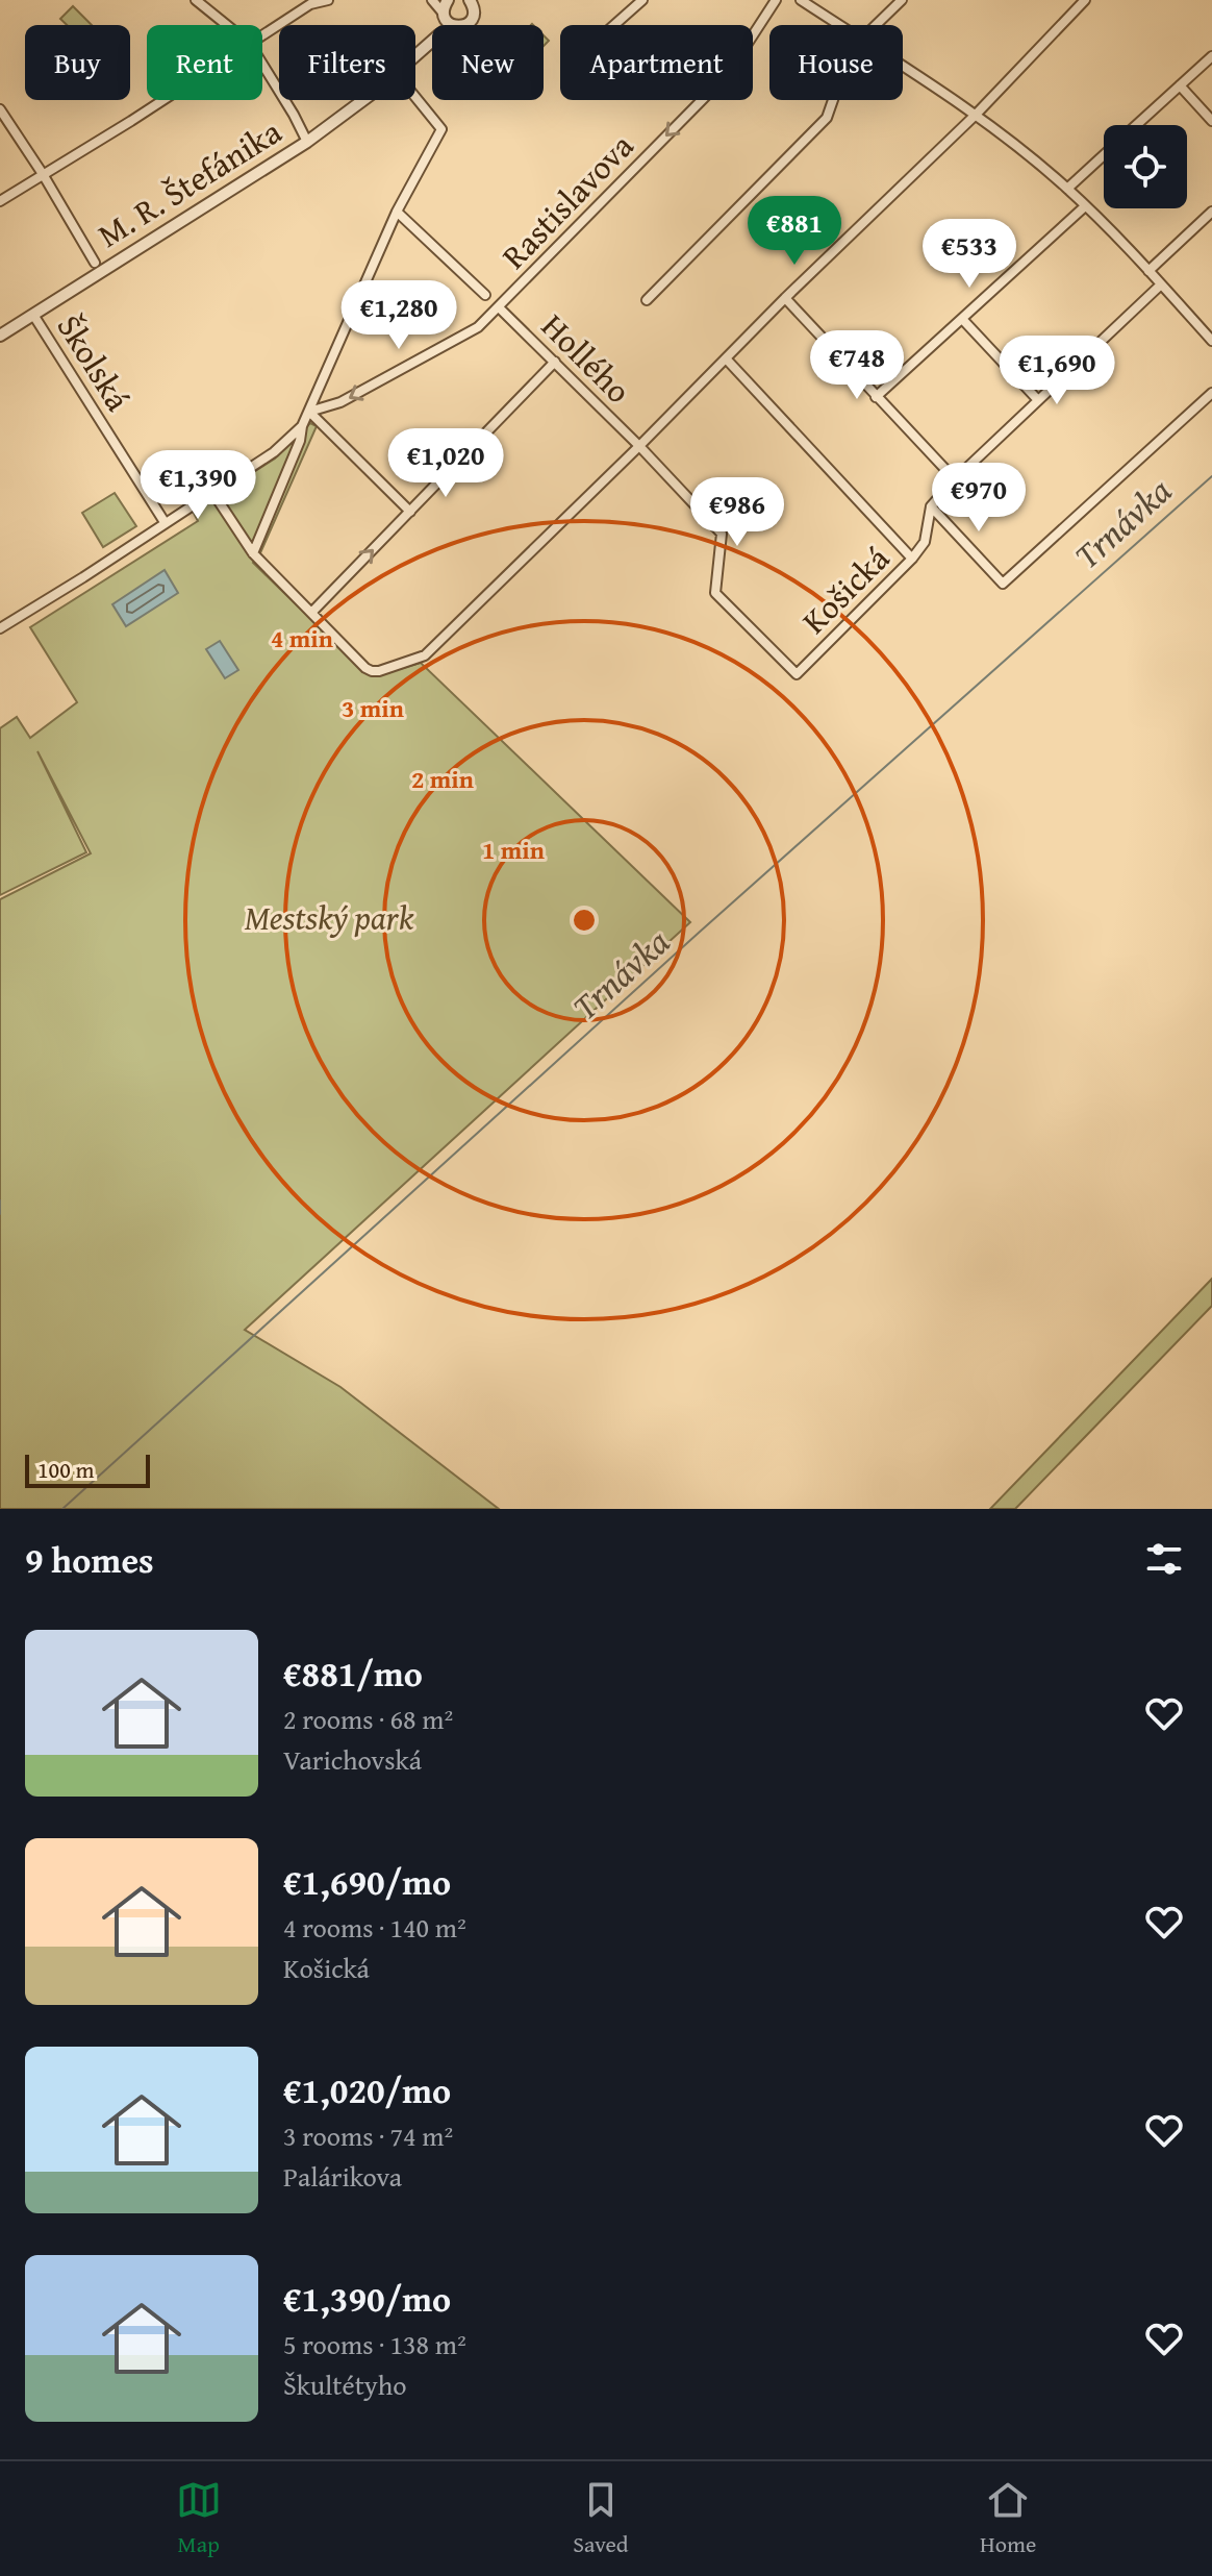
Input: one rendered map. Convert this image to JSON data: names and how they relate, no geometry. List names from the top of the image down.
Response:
{
  "streets": {
    "street": [
      "M. R. Štefánika",
      "Rastislavova",
      "Hollého",
      "Školská",
      "Košická"
    ]
  },
  "crossings": [
    ["M. R. Štefánika", "Školská"],
    ["Rastislavova", "Hollého"],
    ["Hollého", "Košická"]
  ],
  "one_way": ["Rastislavova"],
  "water": ["Trnávka"],
  "parks": ["Mestský park"],
  "scale_bar": "100 m",
  "page": {
    "chip": [
      "Buy",
      "Rent",
      "Filters",
      "New",
      "Apartment",
      "House"
    ],
    "price": [
      "€881",
      "€533",
      "€1,280",
      "€748",
      "€1,690",
      "€1,020",
      "€1,390",
      "€970",
      "€986"
    ],
    "scale": "100 m",
    "heading": "9 homes",
    "list": [
      {
        "name": "€881/mo",
        "note": "2 rooms · 68 m² · Varichovská"
      },
      {
        "name": "€1,690/mo",
        "note": "4 rooms · 140 m² · Košická"
      },
      {
        "name": "€1,020/mo",
        "note": "3 rooms · 74 m² · Palárikova"
      },
      {
        "name": "€1,390/mo",
        "note": "5 rooms · 138 m² · Škultétyho"
      }
    ],
    "tabs": ["Map", "Saved", "Home"]
  },
  "rings": [
    "4 min",
    "3 min",
    "2 min",
    "1 min"
  ]
}
